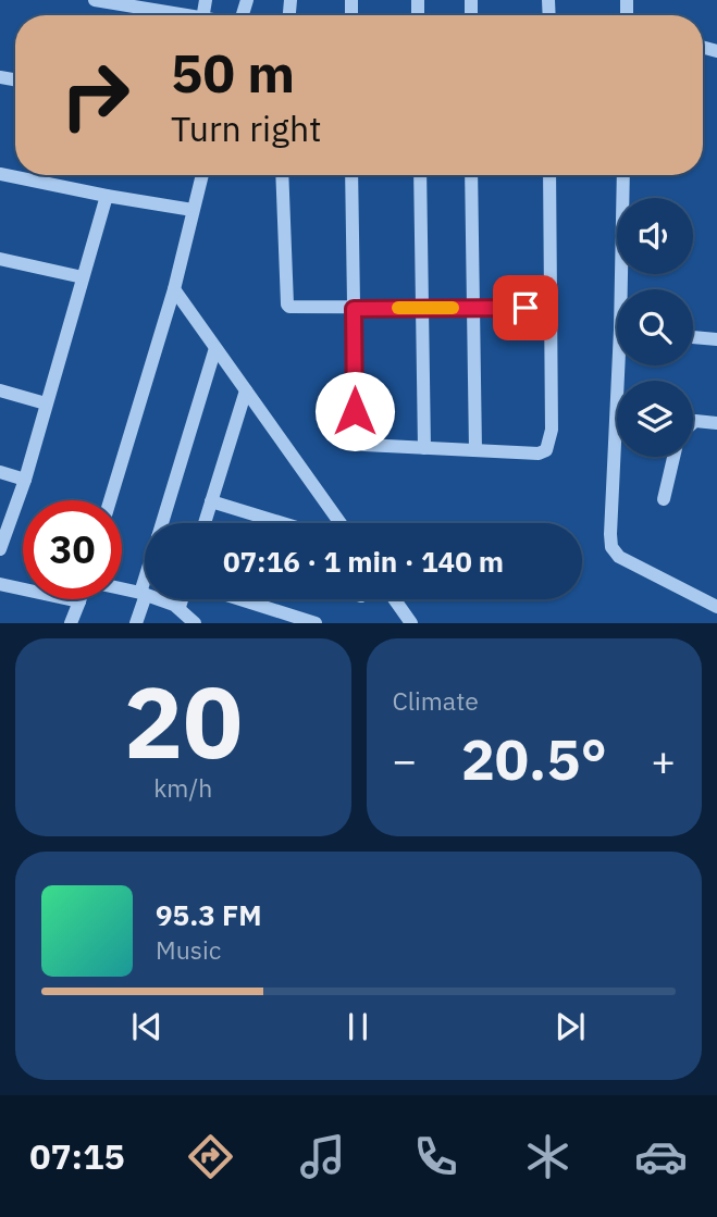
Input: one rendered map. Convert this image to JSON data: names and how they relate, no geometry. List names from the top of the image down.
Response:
{
  "page": {
    "turn": ["50 m", "Turn right"],
    "limit": "30",
    "trip": "07:16 · 1 min · 140 m",
    "tile": [
      ["20", "km/h"],
      "Climate"
    ],
    "heat": ["−", "20.5°", "+"],
    "song": ["95.3 FM", "Music"],
    "tabs": "07:15"
  }
}
